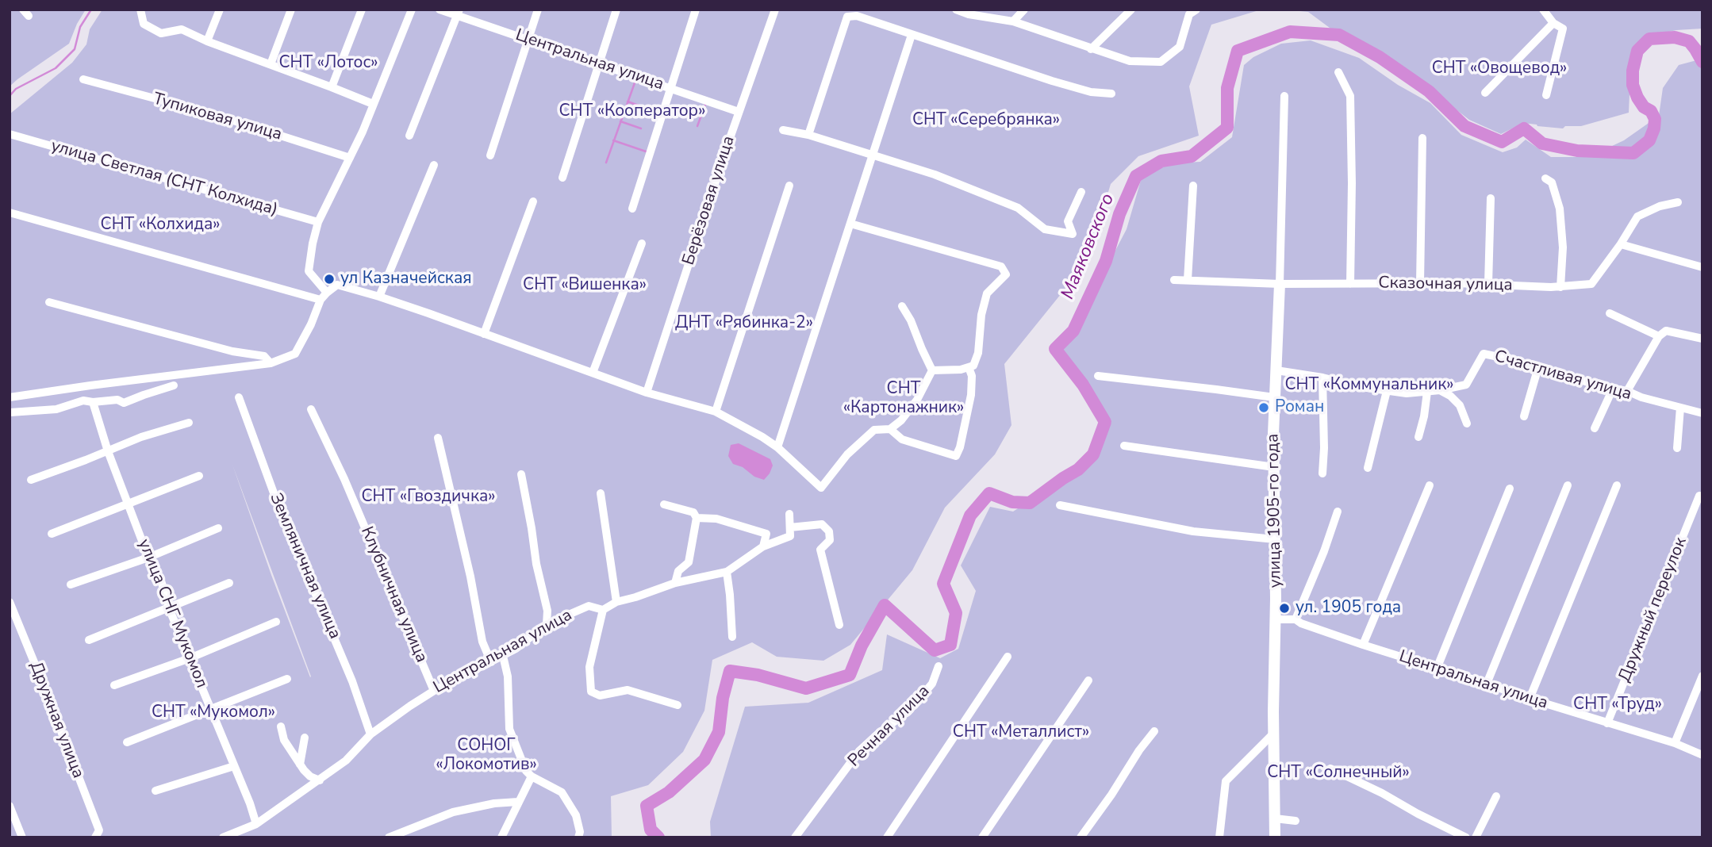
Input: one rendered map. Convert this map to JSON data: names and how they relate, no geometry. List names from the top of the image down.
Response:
{
  "streets": {
    "street": [
      "Центральная улица",
      "Тупиковая улица",
      "улица Светлая (СНТ Колхида)",
      "Берёзовая улица",
      "Сказочная улица",
      "Счастливая улица",
      "улица 1905-го года",
      "Земляничная улица",
      "Клубничная улица",
      "Дружный переулок",
      "улица СНГ Мукомол",
      "Дружная улица",
      "Речная улица"
    ]
  },
  "crossings": [
    ["Центральная улица", "Берёзовая улица"],
    ["Центральная улица", "улица 1905-го года"],
    ["Центральная улица", "Земляничная улица"],
    ["Центральная улица", "Клубничная улица"],
    ["Центральная улица", "Дружный переулок"],
    ["Центральная улица", "улица СНГ Мукомол"],
    ["Сказочная улица", "улица 1905-го года"],
    ["Счастливая улица", "улица 1905-го года"]
  ],
  "water": ["Маяковского"],
  "parks": [
    "СНТ «Лотос»",
    "СНТ «Овощевод»",
    "СНТ «Кооператор»",
    "СНТ «Серебрянка»",
    "СНТ «Колхида»",
    "СНТ «Вишенка»",
    "ДНТ «Рябинка-2»",
    "СНТ «Коммунальник»",
    "СНТ «Картонажник»",
    "СНТ «Гвоздичка»",
    "СНТ «Труд»",
    "СНТ «Мукомол»",
    "СНТ «Металлист»",
    "СОНОГ «Локомотив»",
    "СНТ «Солнечный»"
  ],
  "places": ["ул Казначейская", "Роман", "ул. 1905 года"]
}
